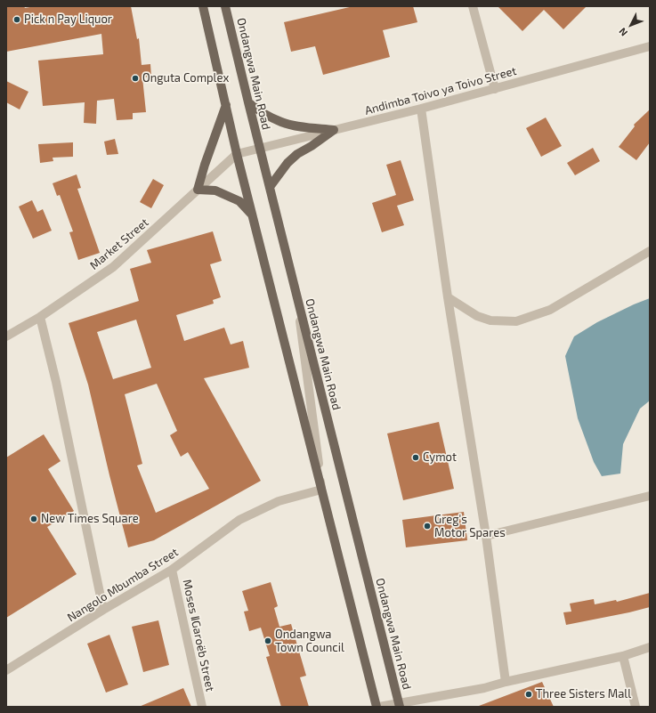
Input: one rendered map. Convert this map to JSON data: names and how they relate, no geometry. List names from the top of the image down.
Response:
{
  "streets": {
    "main road": ["Ondangwa Main Road"],
    "street": [
      "Andimba Toivo ya Toivo Street",
      "Market Street",
      "Nangolo Mbumba Street",
      "Moses ǁGaroëb Street"
    ]
  },
  "crossings": [
    ["Ondangwa Main Road", "Andimba Toivo ya Toivo Street"],
    ["Andimba Toivo ya Toivo Street", "Market Street"],
    ["Nangolo Mbumba Street", "Moses ǁGaroëb Street"]
  ],
  "places": [
    "Pick n Pay Liquor",
    "Onguta Complex",
    "Cymot",
    "New Times Square",
    "Greg's Motor Spares",
    "Ondangwa Town Council",
    "Three Sisters Mall"
  ],
  "north": "bottom left"
}
